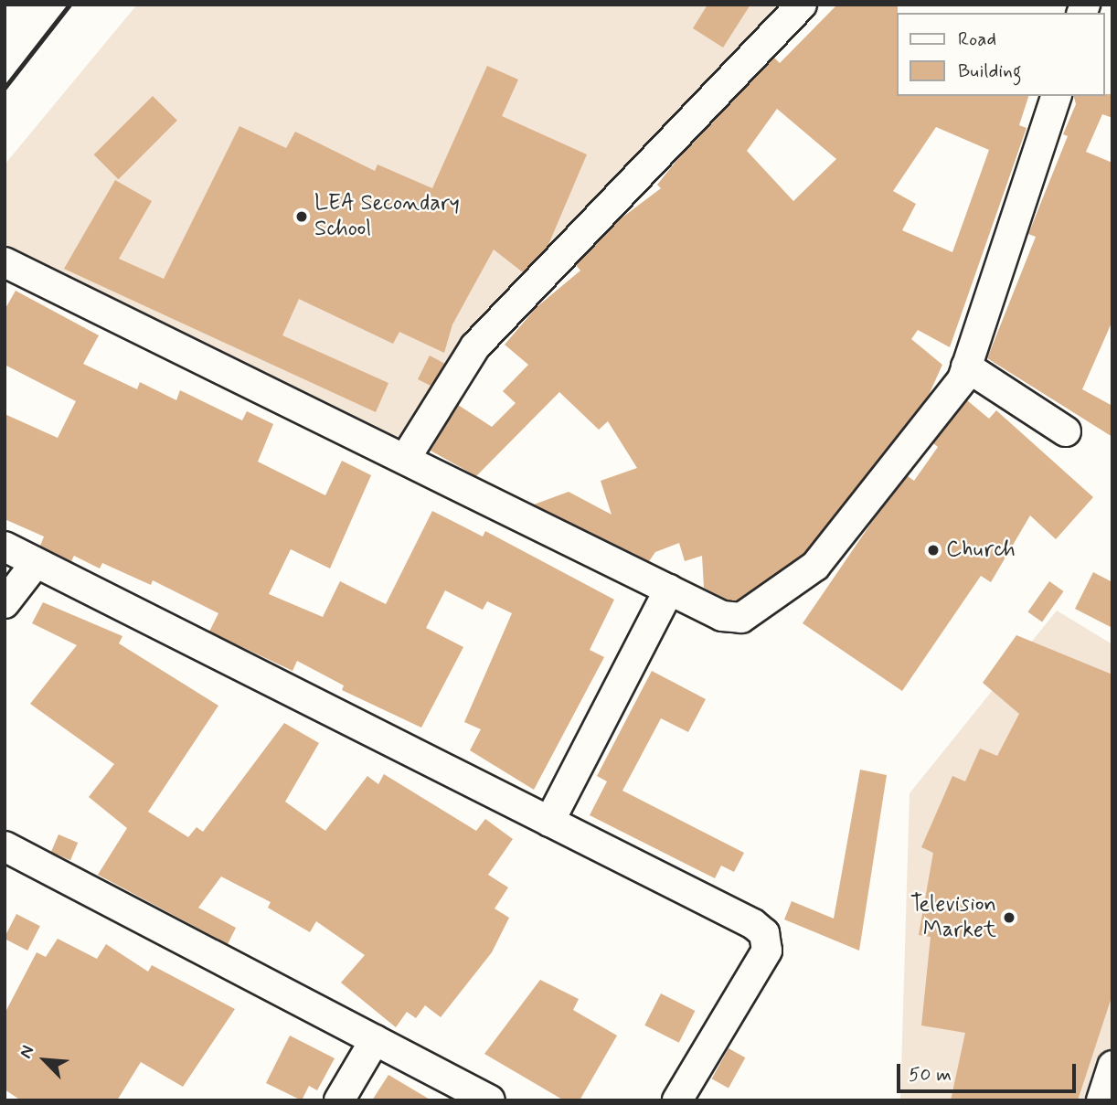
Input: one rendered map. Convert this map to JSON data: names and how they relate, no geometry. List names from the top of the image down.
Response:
{
  "places": ["LEA Secondary School", "Church", "Television Market"],
  "legend": ["Road", "Building"],
  "scale_bar": "50 m",
  "north": "top left"
}
